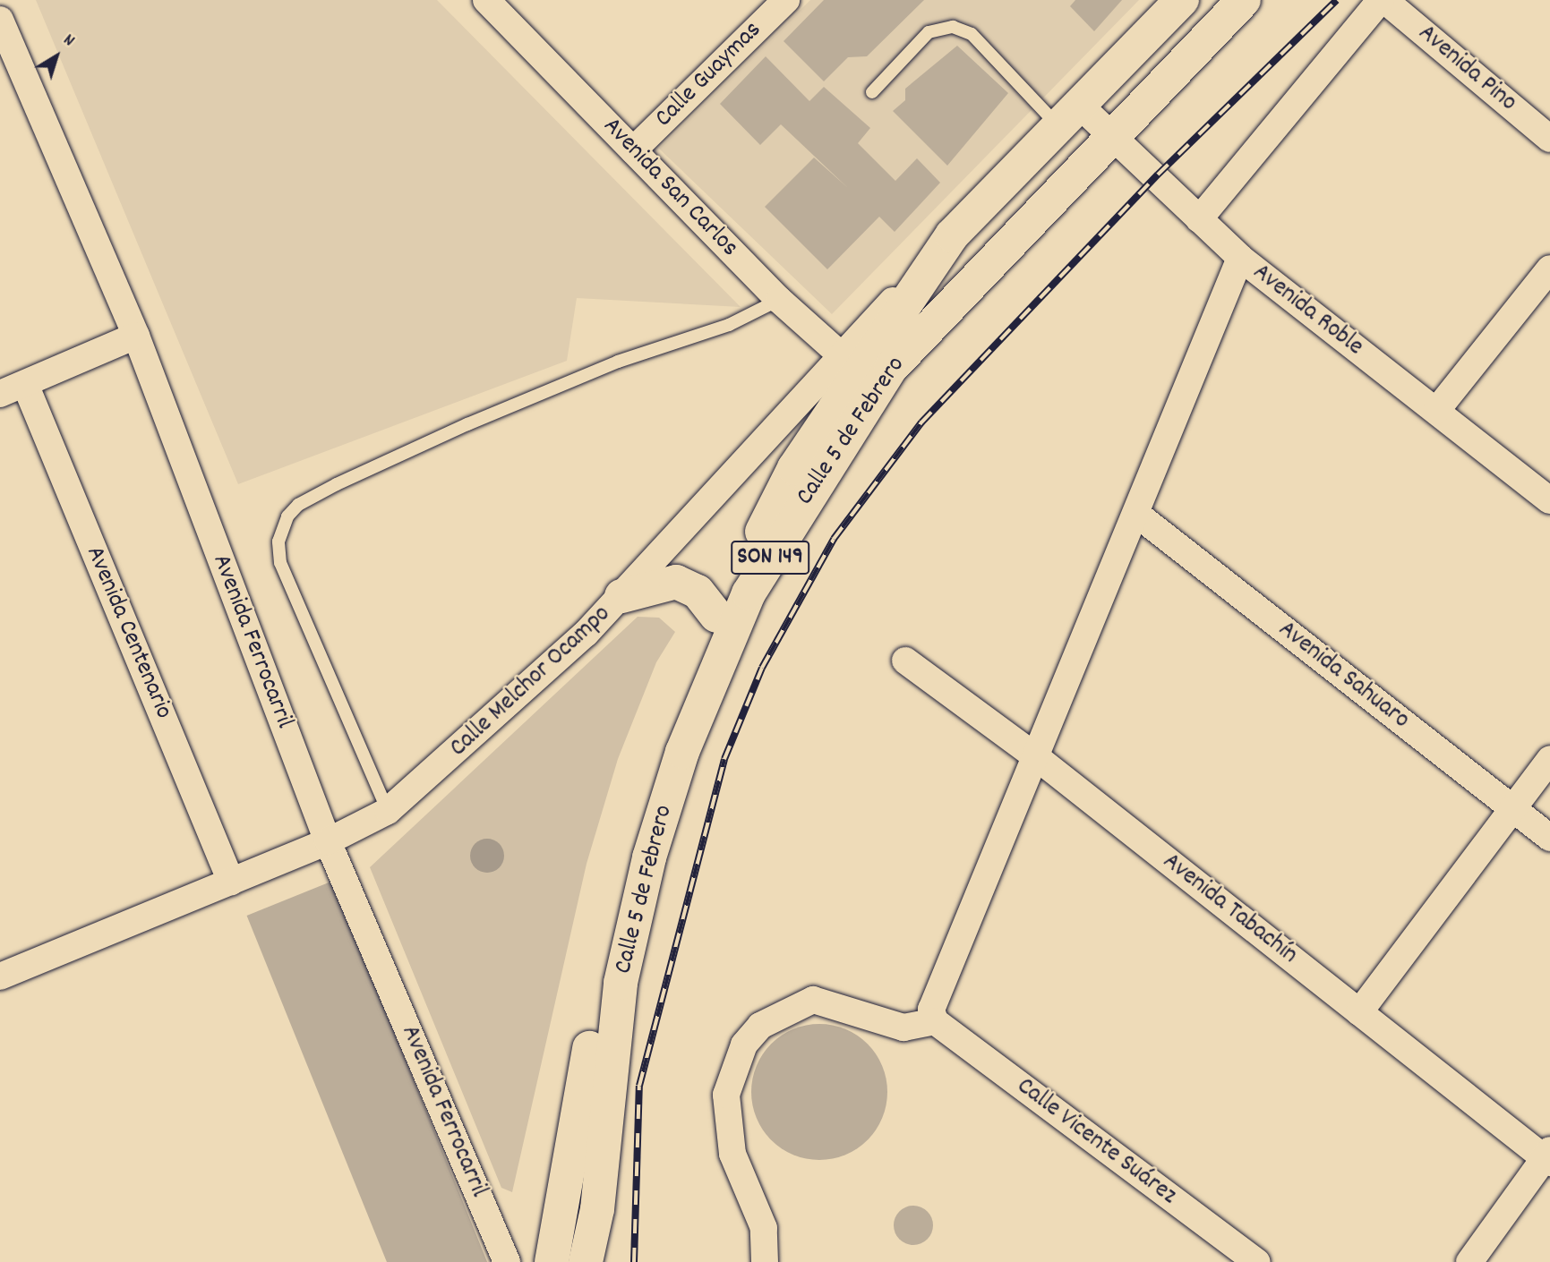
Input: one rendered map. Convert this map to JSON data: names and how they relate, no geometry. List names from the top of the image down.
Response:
{
  "streets": {
    "main road": ["Calle 5 de Febrero", "SON 149"],
    "street": [
      "Avenida Pino",
      "Calle Guaymas",
      "Avenida San Carlos",
      "Avenida Roble",
      "Avenida Centenario",
      "Avenida Ferrocarril",
      "Avenida Sahuaro",
      "Calle Melchor Ocampo",
      "Avenida Tabachín",
      "Calle Vicente Suárez"
    ]
  },
  "crossings": [
    ["Calle Guaymas", "Avenida San Carlos"],
    ["Avenida San Carlos", "Calle 5 de Febrero"],
    ["Avenida San Carlos", "Calle Melchor Ocampo"],
    ["Avenida Roble", "Calle 5 de Febrero"],
    ["Calle 5 de Febrero", "Calle Melchor Ocampo"],
    ["Avenida Centenario", "Calle Melchor Ocampo"],
    ["Avenida Ferrocarril", "Calle Melchor Ocampo"]
  ],
  "north": "top right"
}
